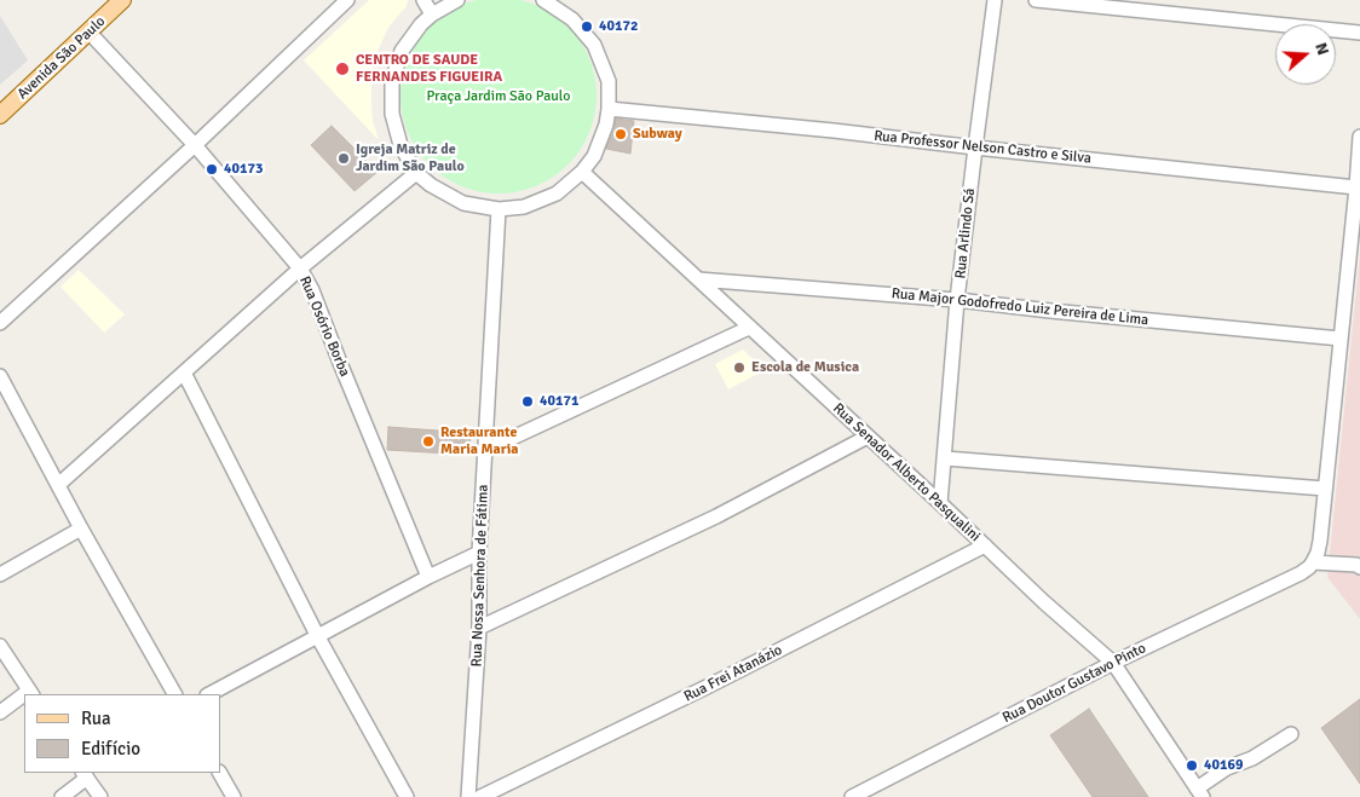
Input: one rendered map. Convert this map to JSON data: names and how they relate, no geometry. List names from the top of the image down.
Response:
{
  "streets": {
    "main road": ["Avenida São Paulo"],
    "street": [
      "Rua Professor Nelson Castro e Silva",
      "Rua Arlindo Sá",
      "Rua Major Godofredo Luiz Pereira de Lima",
      "Rua Osório Borba",
      "Rua Senador Alberto Pasqualini",
      "Rua Nossa Senhora de Fátima",
      "Rua Frei Atanázio",
      "Rua Doutor Gustavo Pinto"
    ]
  },
  "crossings": [
    ["Avenida São Paulo", "Rua Osório Borba"],
    ["Rua Professor Nelson Castro e Silva", "Rua Arlindo Sá"],
    ["Rua Arlindo Sá", "Rua Major Godofredo Luiz Pereira de Lima"],
    ["Rua Arlindo Sá", "Rua Senador Alberto Pasqualini"],
    ["Rua Major Godofredo Luiz Pereira de Lima", "Rua Senador Alberto Pasqualini"],
    ["Rua Senador Alberto Pasqualini", "Rua Frei Atanázio"],
    ["Rua Senador Alberto Pasqualini", "Rua Doutor Gustavo Pinto"]
  ],
  "parks": ["Praça Jardim São Paulo"],
  "places": [
    "40172",
    "CENTRO DE SAUDE FERNANDES FIGUEIRA",
    "Subway",
    "Igreja Matriz de Jardim São Paulo",
    "40173",
    "Escola de Musica",
    "40171",
    "Restaurante Maria Maria",
    "40169"
  ],
  "legend": ["Rua", "Edifício"],
  "north": "right"
}
